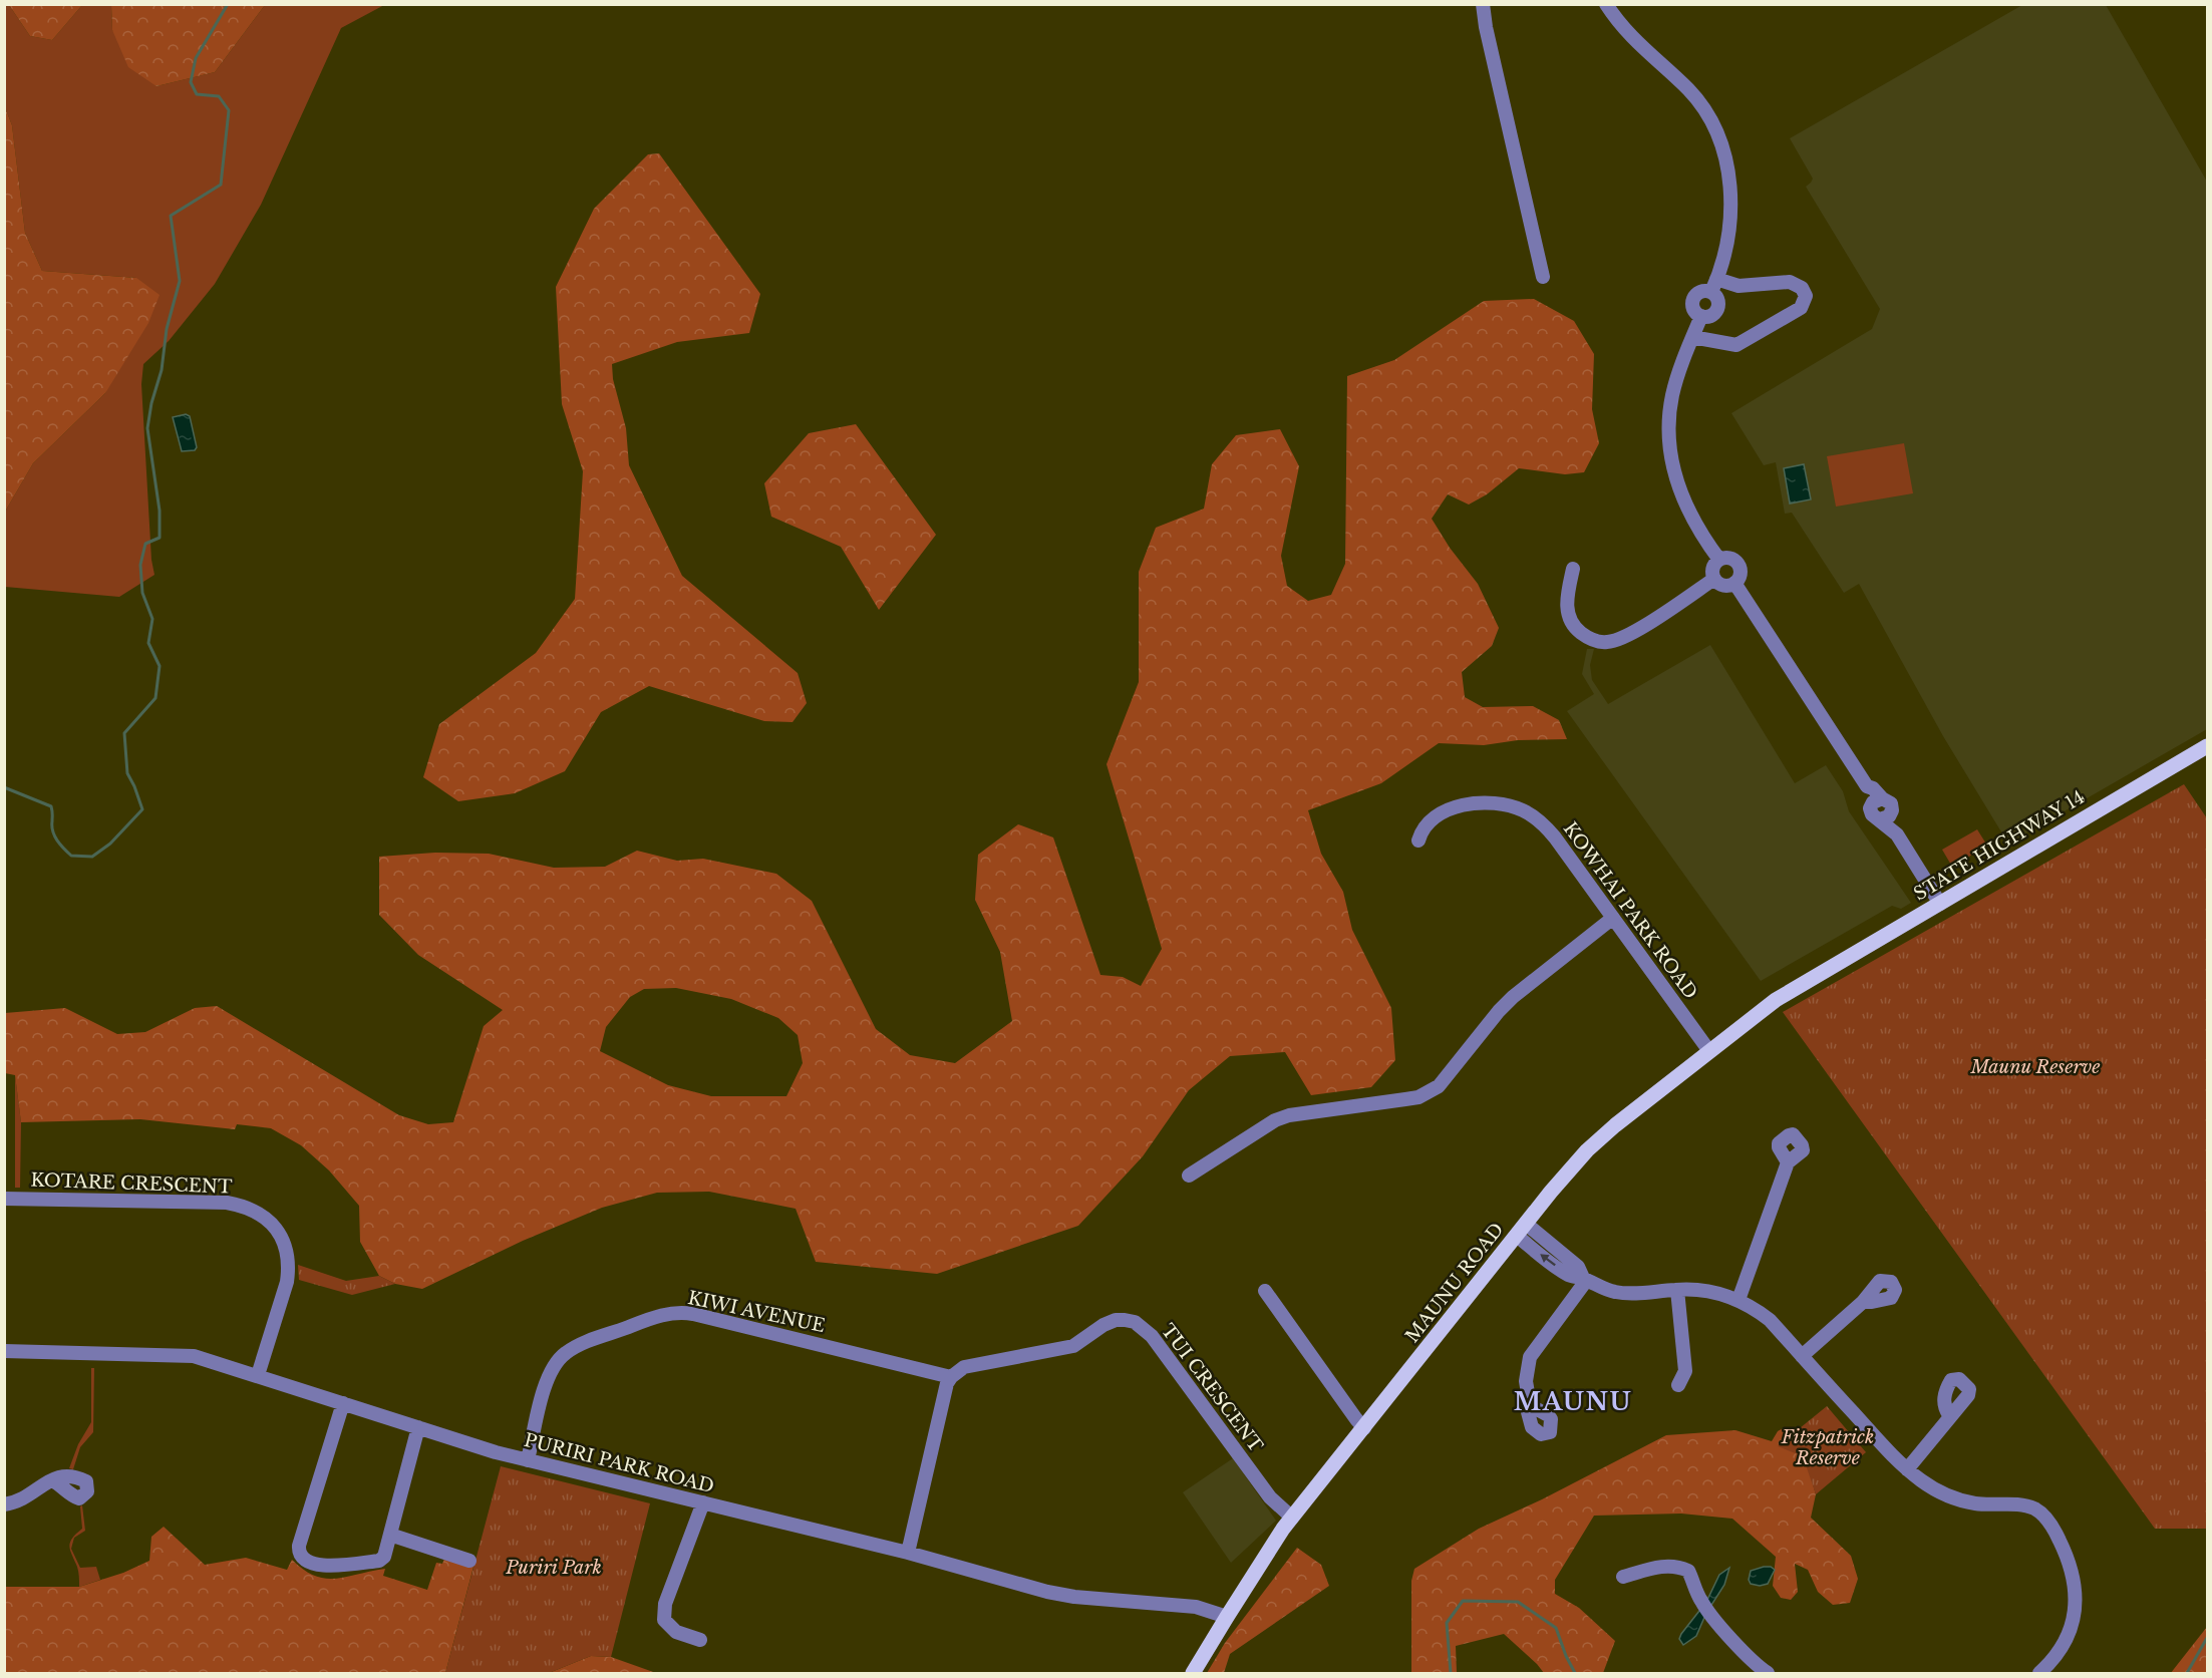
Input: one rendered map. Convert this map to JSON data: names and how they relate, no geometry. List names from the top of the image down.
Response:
{
  "streets": {
    "main road": ["STATE HIGHWAY 14", "MAUNU ROAD"],
    "street": [
      "KOWHAI PARK ROAD",
      "KOTARE CRESCENT",
      "KIWI AVENUE",
      "TUI CRESCENT",
      "PURIRI PARK ROAD"
    ]
  },
  "crossings": [
    ["STATE HIGHWAY 14", "MAUNU ROAD"],
    ["KOWHAI PARK ROAD", "MAUNU ROAD"],
    ["KOTARE CRESCENT", "PURIRI PARK ROAD"],
    ["MAUNU ROAD", "TUI CRESCENT"],
    ["MAUNU ROAD", "PURIRI PARK ROAD"],
    ["KIWI AVENUE", "TUI CRESCENT"],
    ["KIWI AVENUE", "PURIRI PARK ROAD"]
  ],
  "districts": ["MAUNU"],
  "parks": ["Maunu Reserve", "Fitzpatrick Reserve", "Puriri Park"]
}
